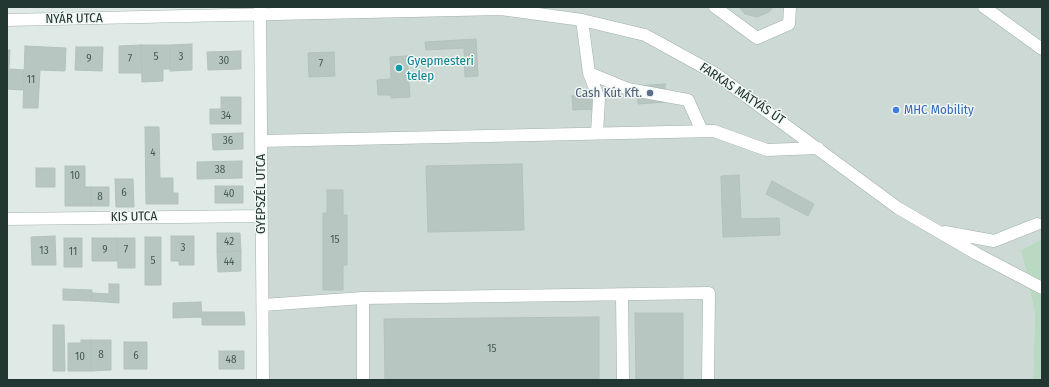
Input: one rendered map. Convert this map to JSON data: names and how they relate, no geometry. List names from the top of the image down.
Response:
{
  "streets": {
    "street": [
      "NYÁR UTCA",
      "FARKAS MÁTYÁS ÚT",
      "GYEPSZÉL UTCA",
      "KIS UTCA"
    ]
  },
  "crossings": [
    ["NYÁR UTCA", "FARKAS MÁTYÁS ÚT"],
    ["NYÁR UTCA", "GYEPSZÉL UTCA"],
    ["FARKAS MÁTYÁS ÚT", "GYEPSZÉL UTCA"],
    ["GYEPSZÉL UTCA", "KIS UTCA"]
  ],
  "places": ["Gyepmesteri telep", "Cash Kút Kft.", "MHC Mobility"],
  "house_numbers": [
    "5",
    "3",
    "9",
    "7",
    "30",
    "7",
    "11",
    "34",
    "36",
    "4",
    "38",
    "10",
    "6",
    "40",
    "8",
    "15",
    "42",
    "3",
    "9",
    "7",
    "13",
    "11",
    "5",
    "44",
    "15",
    "8",
    "6",
    "10",
    "48"
  ]
}
